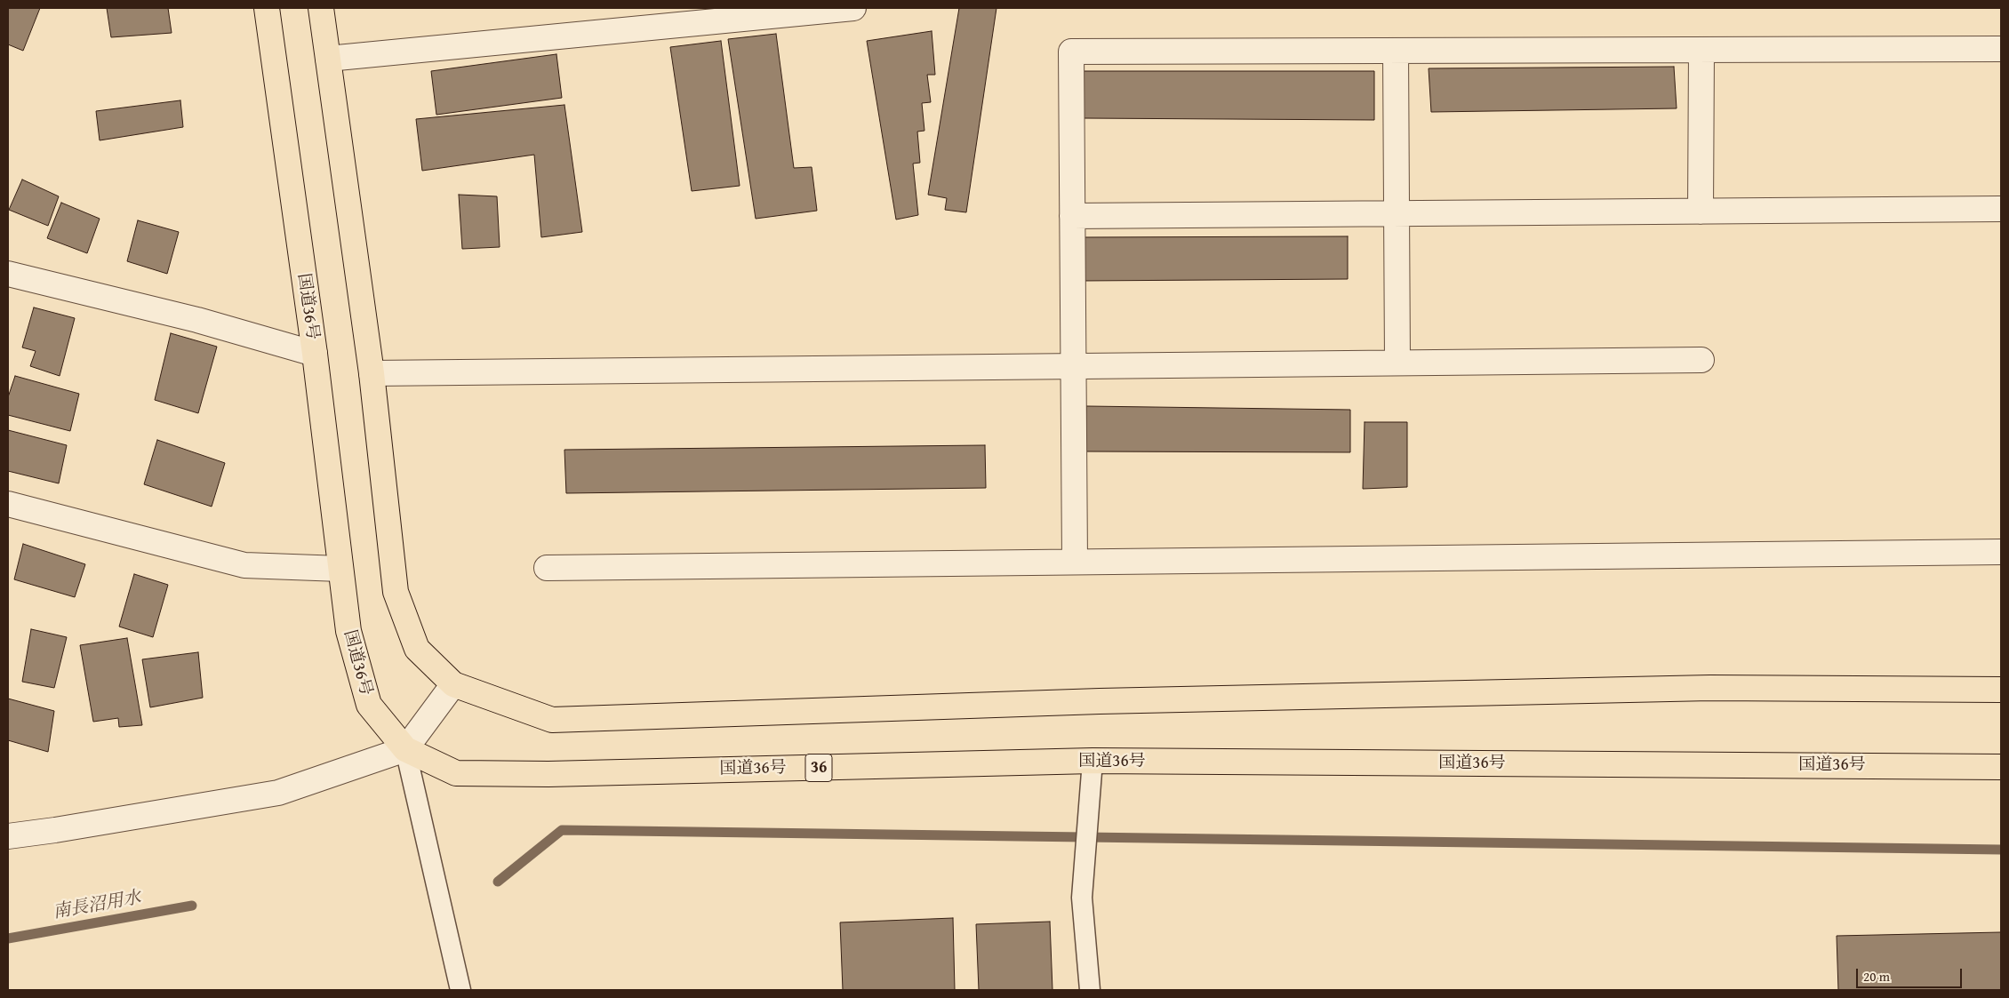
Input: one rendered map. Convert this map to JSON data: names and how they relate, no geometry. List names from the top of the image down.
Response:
{
  "streets": {
    "highway": ["国道36号", "36"]
  },
  "water": ["南長沼用水"],
  "scale_bar": "20 m"
}
